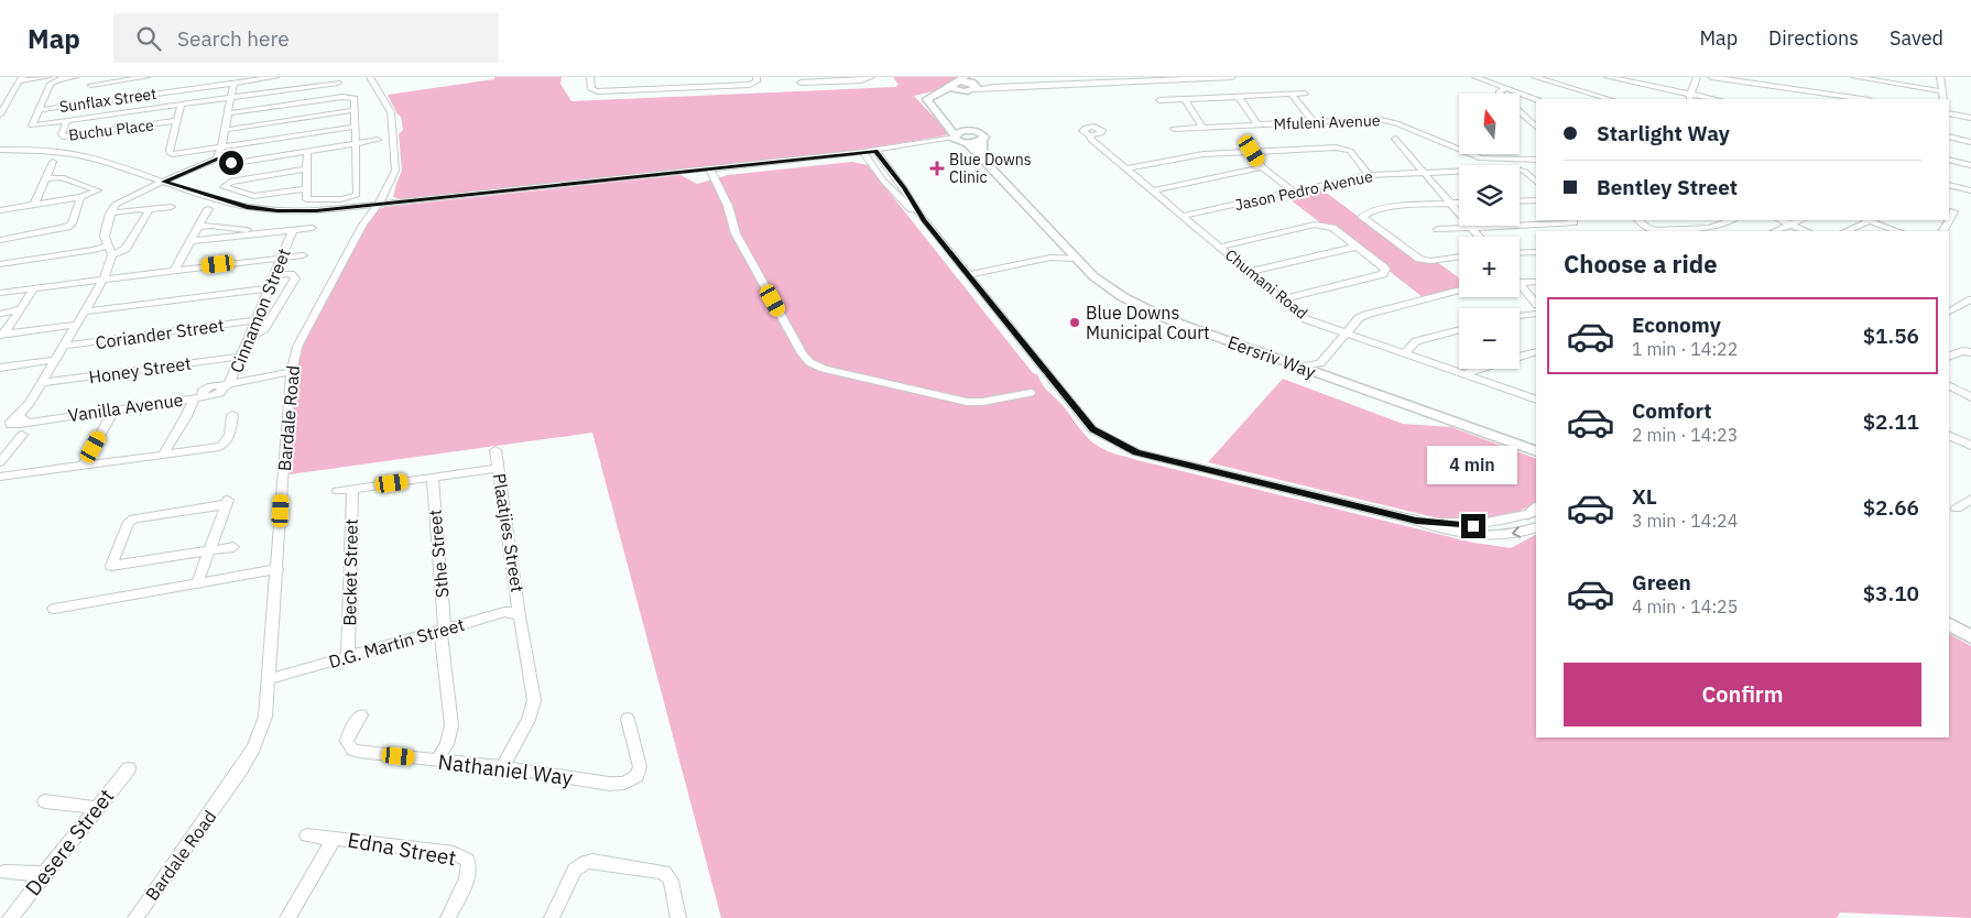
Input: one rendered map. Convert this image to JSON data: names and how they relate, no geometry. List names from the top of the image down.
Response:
{
  "streets": {
    "main road": ["Eersriv Way"],
    "street": [
      "Sunflax Street",
      "Mfuleni Avenue",
      "Buchu Place",
      "Jason Pedro Avenue",
      "Chumani Road",
      "Cinnamon Street",
      "Coriander Street",
      "Honey Street",
      "Vanilla Avenue",
      "Bardale Road",
      "Plaatjies Street",
      "Sthe Street",
      "Becket Street",
      "D.G. Martin Street",
      "Nathaniel Way",
      "Desere Street",
      "Edna Street"
    ]
  },
  "crossings": [
    ["Jason Pedro Avenue", "Chumani Road"],
    ["Cinnamon Street", "Coriander Street"],
    ["Cinnamon Street", "Honey Street"],
    ["Cinnamon Street", "Vanilla Avenue"],
    ["Bardale Road", "D.G. Martin Street"],
    ["Plaatjies Street", "D.G. Martin Street"],
    ["Plaatjies Street", "Nathaniel Way"],
    ["Sthe Street", "D.G. Martin Street"],
    ["Sthe Street", "Nathaniel Way"],
    ["Becket Street", "D.G. Martin Street"]
  ],
  "places": {
    "health": ["Blue Downs Clinic"],
    "other": ["Blue Downs Municipal Court"]
  },
  "north": "top",
  "page": {
    "header": "Map",
    "search": "Search here",
    "nav": ["Map", "Directions", "Saved"],
    "map_buttons": ["+", "−"],
    "banner": ["Starlight Way", "Bentley Street"],
    "heading": "Choose a ride",
    "list": [
      {
        "name": "Economy",
        "note": "1 min · 14:22",
        "value": "$1.56"
      },
      {
        "name": "Comfort",
        "note": "2 min · 14:23",
        "value": "$2.11"
      },
      {
        "name": "XL",
        "note": "3 min · 14:24",
        "value": "$2.66"
      },
      {
        "name": "Green",
        "note": "4 min · 14:25",
        "value": "$3.10"
      }
    ],
    "bubble": "4 min",
    "buttons": "Confirm"
  }
}
